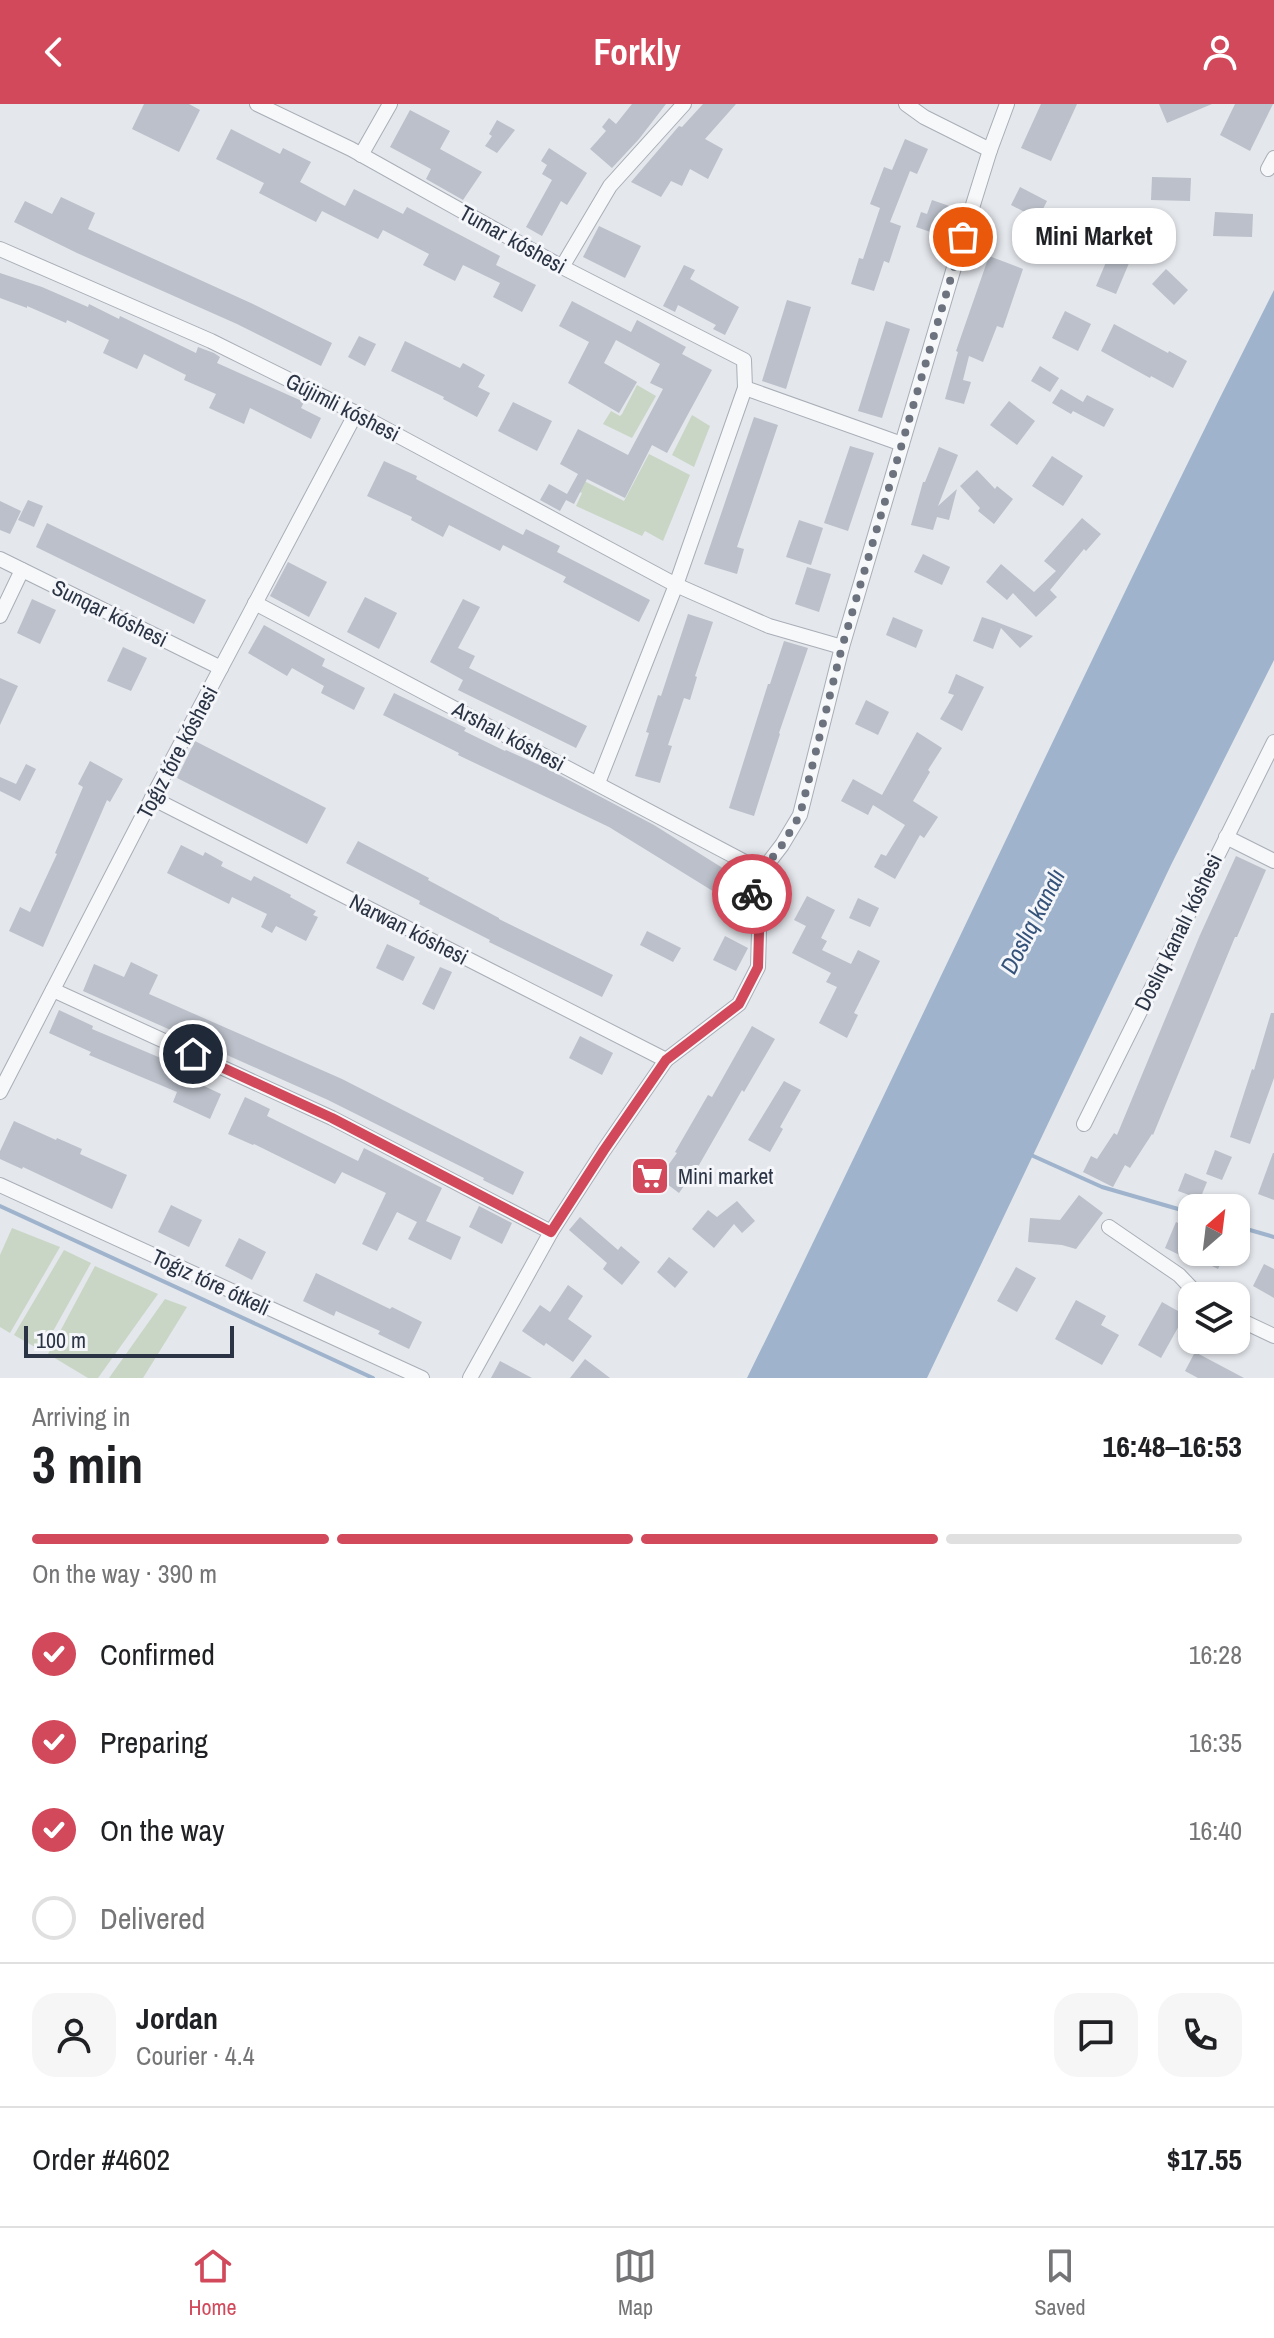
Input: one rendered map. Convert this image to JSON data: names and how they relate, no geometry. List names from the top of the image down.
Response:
{
  "streets": {
    "street": [
      "Tumar kóshesi",
      "Gújimli kóshesi",
      "Sunqar kóshesi",
      "Arshalı kóshesi",
      "Toǵız tóre kóshesi",
      "Narwan kóshesi",
      "Doslıq kanalı kóshesi",
      "Toǵız tóre ótkeli"
    ]
  },
  "crossings": [
    ["Gújimli kóshesi", "Toǵız tóre kóshesi"],
    ["Sunqar kóshesi", "Toǵız tóre kóshesi"],
    ["Arshalı kóshesi", "Toǵız tóre kóshesi"],
    ["Toǵız tóre kóshesi", "Narwan kóshesi"]
  ],
  "water": ["Doslıq kanalı"],
  "places": {
    "other": ["Mini Market"],
    "supermarket": ["Mini market"]
  },
  "scale_bar": "100 m",
  "north": "top right",
  "page": {
    "header": "Forkly",
    "bubble": "Mini Market",
    "scale": "100 m",
    "heading": ["3 min", "Arriving in", "16:48–16:53"],
    "panel": [
      "Jordan",
      "Courier · 4.4",
      "Order #4602",
      "$17.55"
    ],
    "bar": "On the way · 390 m",
    "list": [
      ["Confirmed", "16:28"],
      ["Preparing", "16:35"],
      ["On the way", "16:40"],
      "Delivered"
    ],
    "tabs": ["Home", "Map", "Saved"]
  }
}
